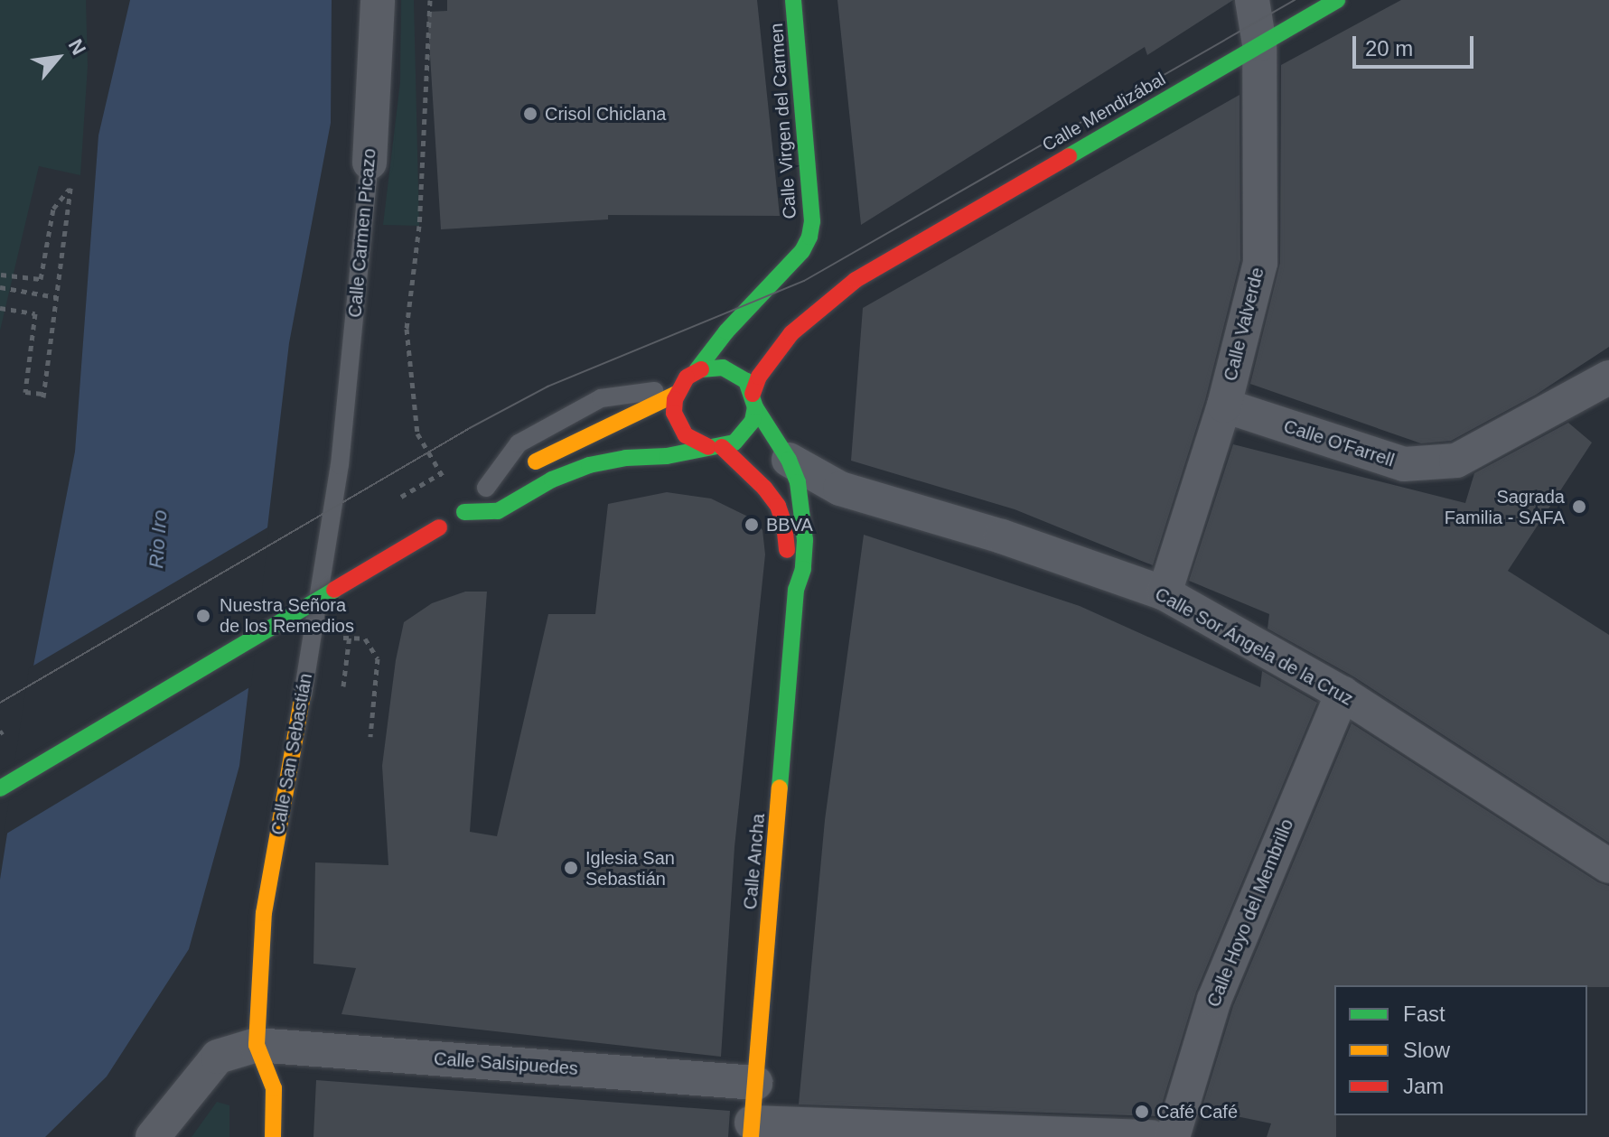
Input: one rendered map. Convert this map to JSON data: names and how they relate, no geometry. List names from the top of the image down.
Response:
{
  "streets": {
    "main road": [
      "Calle Mendizábal",
      "Calle Virgen del Carmen",
      "Calle San Sebastián",
      "Calle Ancha"
    ],
    "street": [
      "Calle Carmen Picazo",
      "Calle Valverde",
      "Calle O'Farrell",
      "Calle Sor Ángela de la Cruz",
      "Calle Hoyo del Membrillo",
      "Calle Salsipuedes"
    ]
  },
  "crossings": [
    ["Calle Mendizábal", "Calle Virgen del Carmen"],
    ["Calle Mendizábal", "Calle Valverde"],
    ["Calle Carmen Picazo", "Calle San Sebastián"],
    ["Calle Valverde", "Calle O'Farrell"],
    ["Calle Valverde", "Calle Sor Ángela de la Cruz"],
    ["Calle Sor Ángela de la Cruz", "Calle Hoyo del Membrillo"],
    ["Calle San Sebastián", "Calle Salsipuedes"],
    ["Calle Ancha", "Calle Salsipuedes"]
  ],
  "water": ["Rio Iro"],
  "places": [
    "Crisol Chiclana",
    "Sagrada Familia - SAFA",
    "BBVA",
    "Nuestra Señora de los Remedios",
    "Iglesia San Sebastián",
    "Café Café"
  ],
  "legend": ["Fast", "Slow", "Jam"],
  "scale_bar": "20 m",
  "north": "top right"
}
